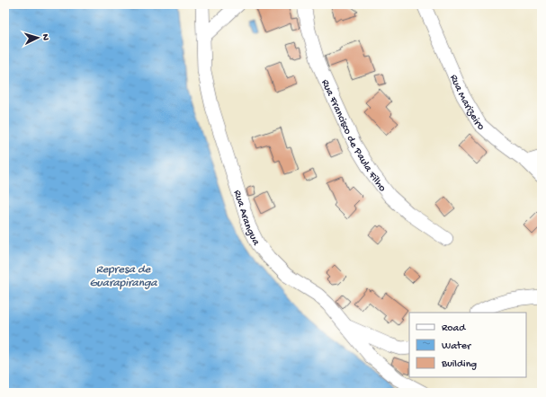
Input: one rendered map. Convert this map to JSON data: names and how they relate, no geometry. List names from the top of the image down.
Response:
{
  "streets": {
    "street": ["Rua Marizeiro", "Rua Francisco de Paula Filho", "Rua Arangua"]
  },
  "water": ["Represa de Guarapiranga"],
  "legend": ["Road", "Water", "Building"],
  "north": "right"
}
